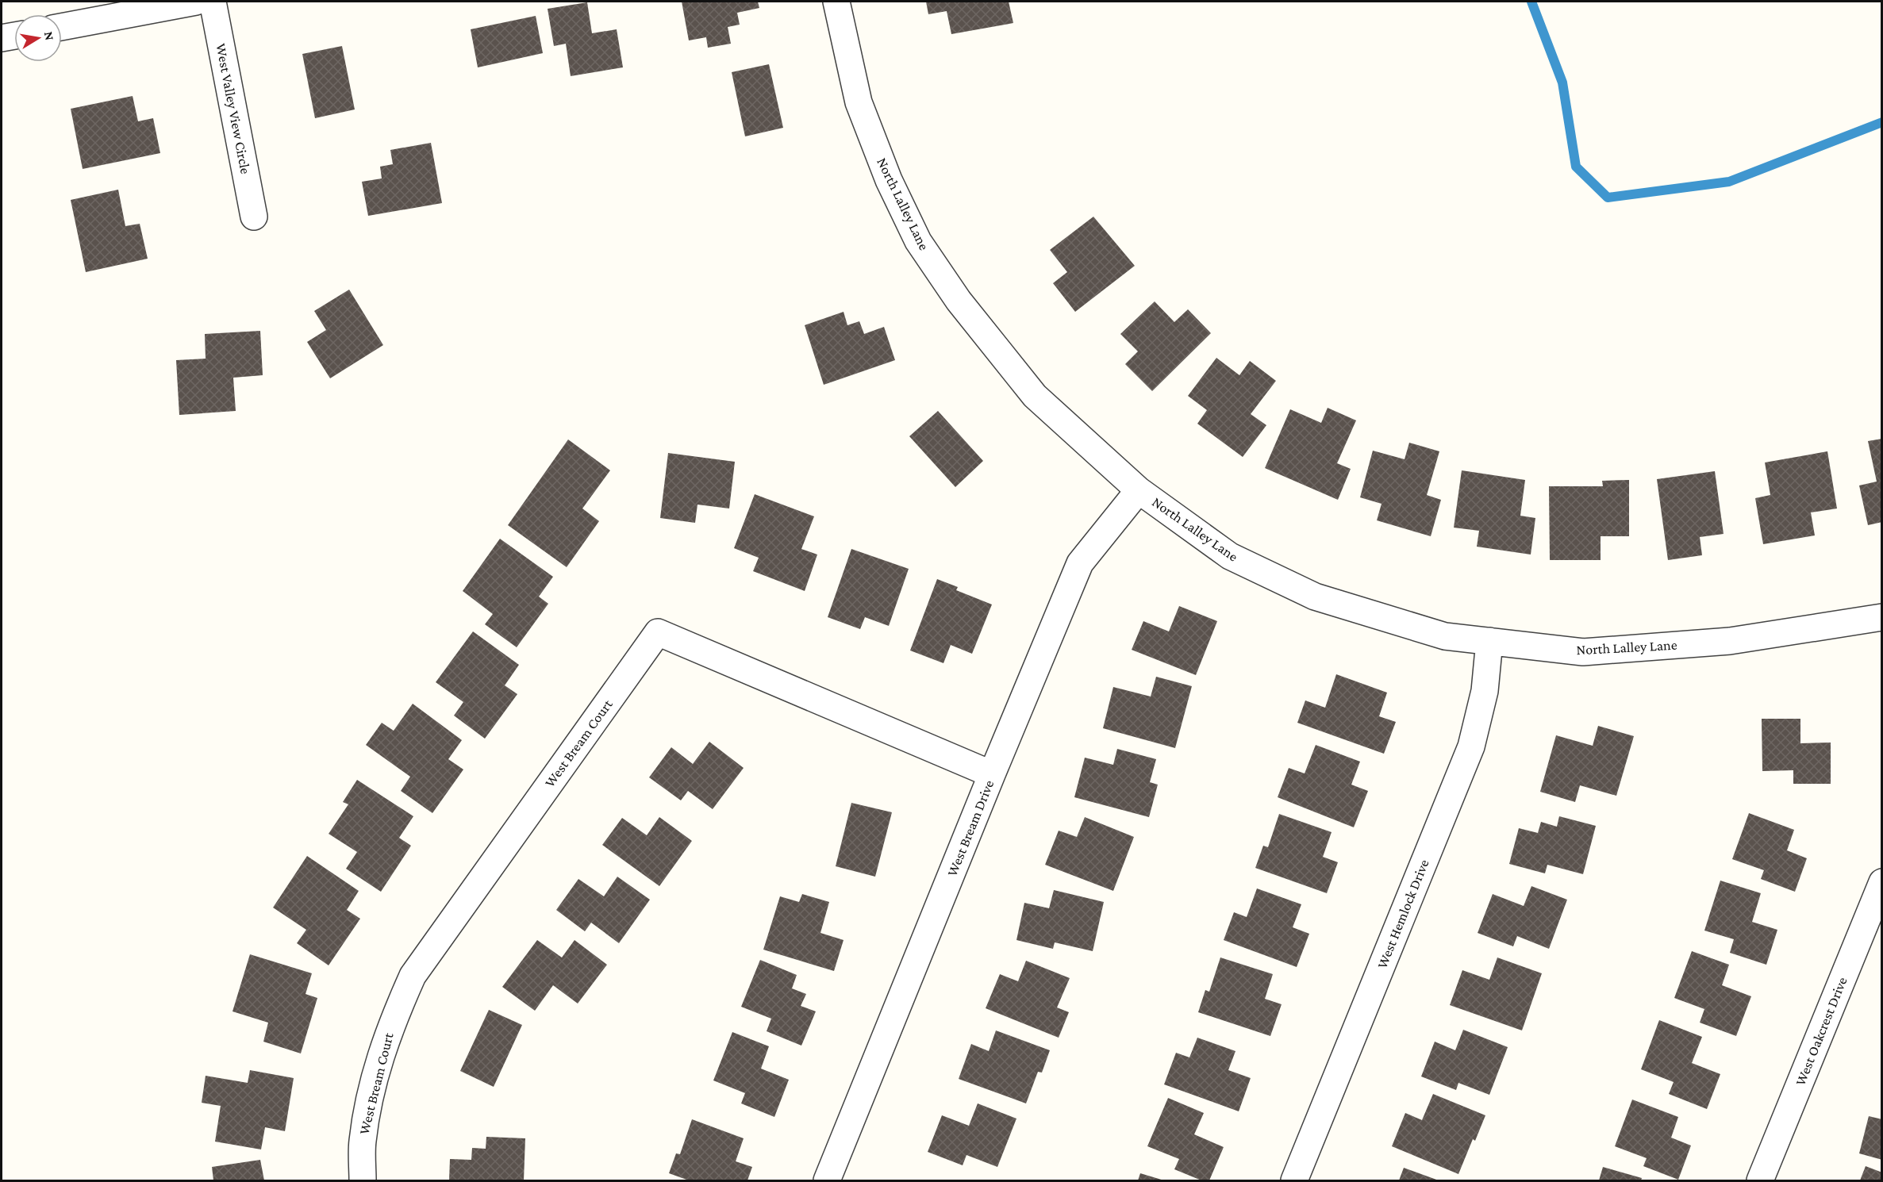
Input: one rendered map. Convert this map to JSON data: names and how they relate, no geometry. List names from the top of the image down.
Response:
{
  "streets": {
    "street": [
      "West Valley View Circle",
      "North Lalley Lane",
      "West Bream Court",
      "West Bream Drive",
      "West Hemlock Drive",
      "West Oakcrest Drive"
    ]
  },
  "crossings": [
    ["North Lalley Lane", "West Bream Drive"],
    ["North Lalley Lane", "West Hemlock Drive"],
    ["West Bream Court", "West Bream Drive"]
  ],
  "north": "right"
}
